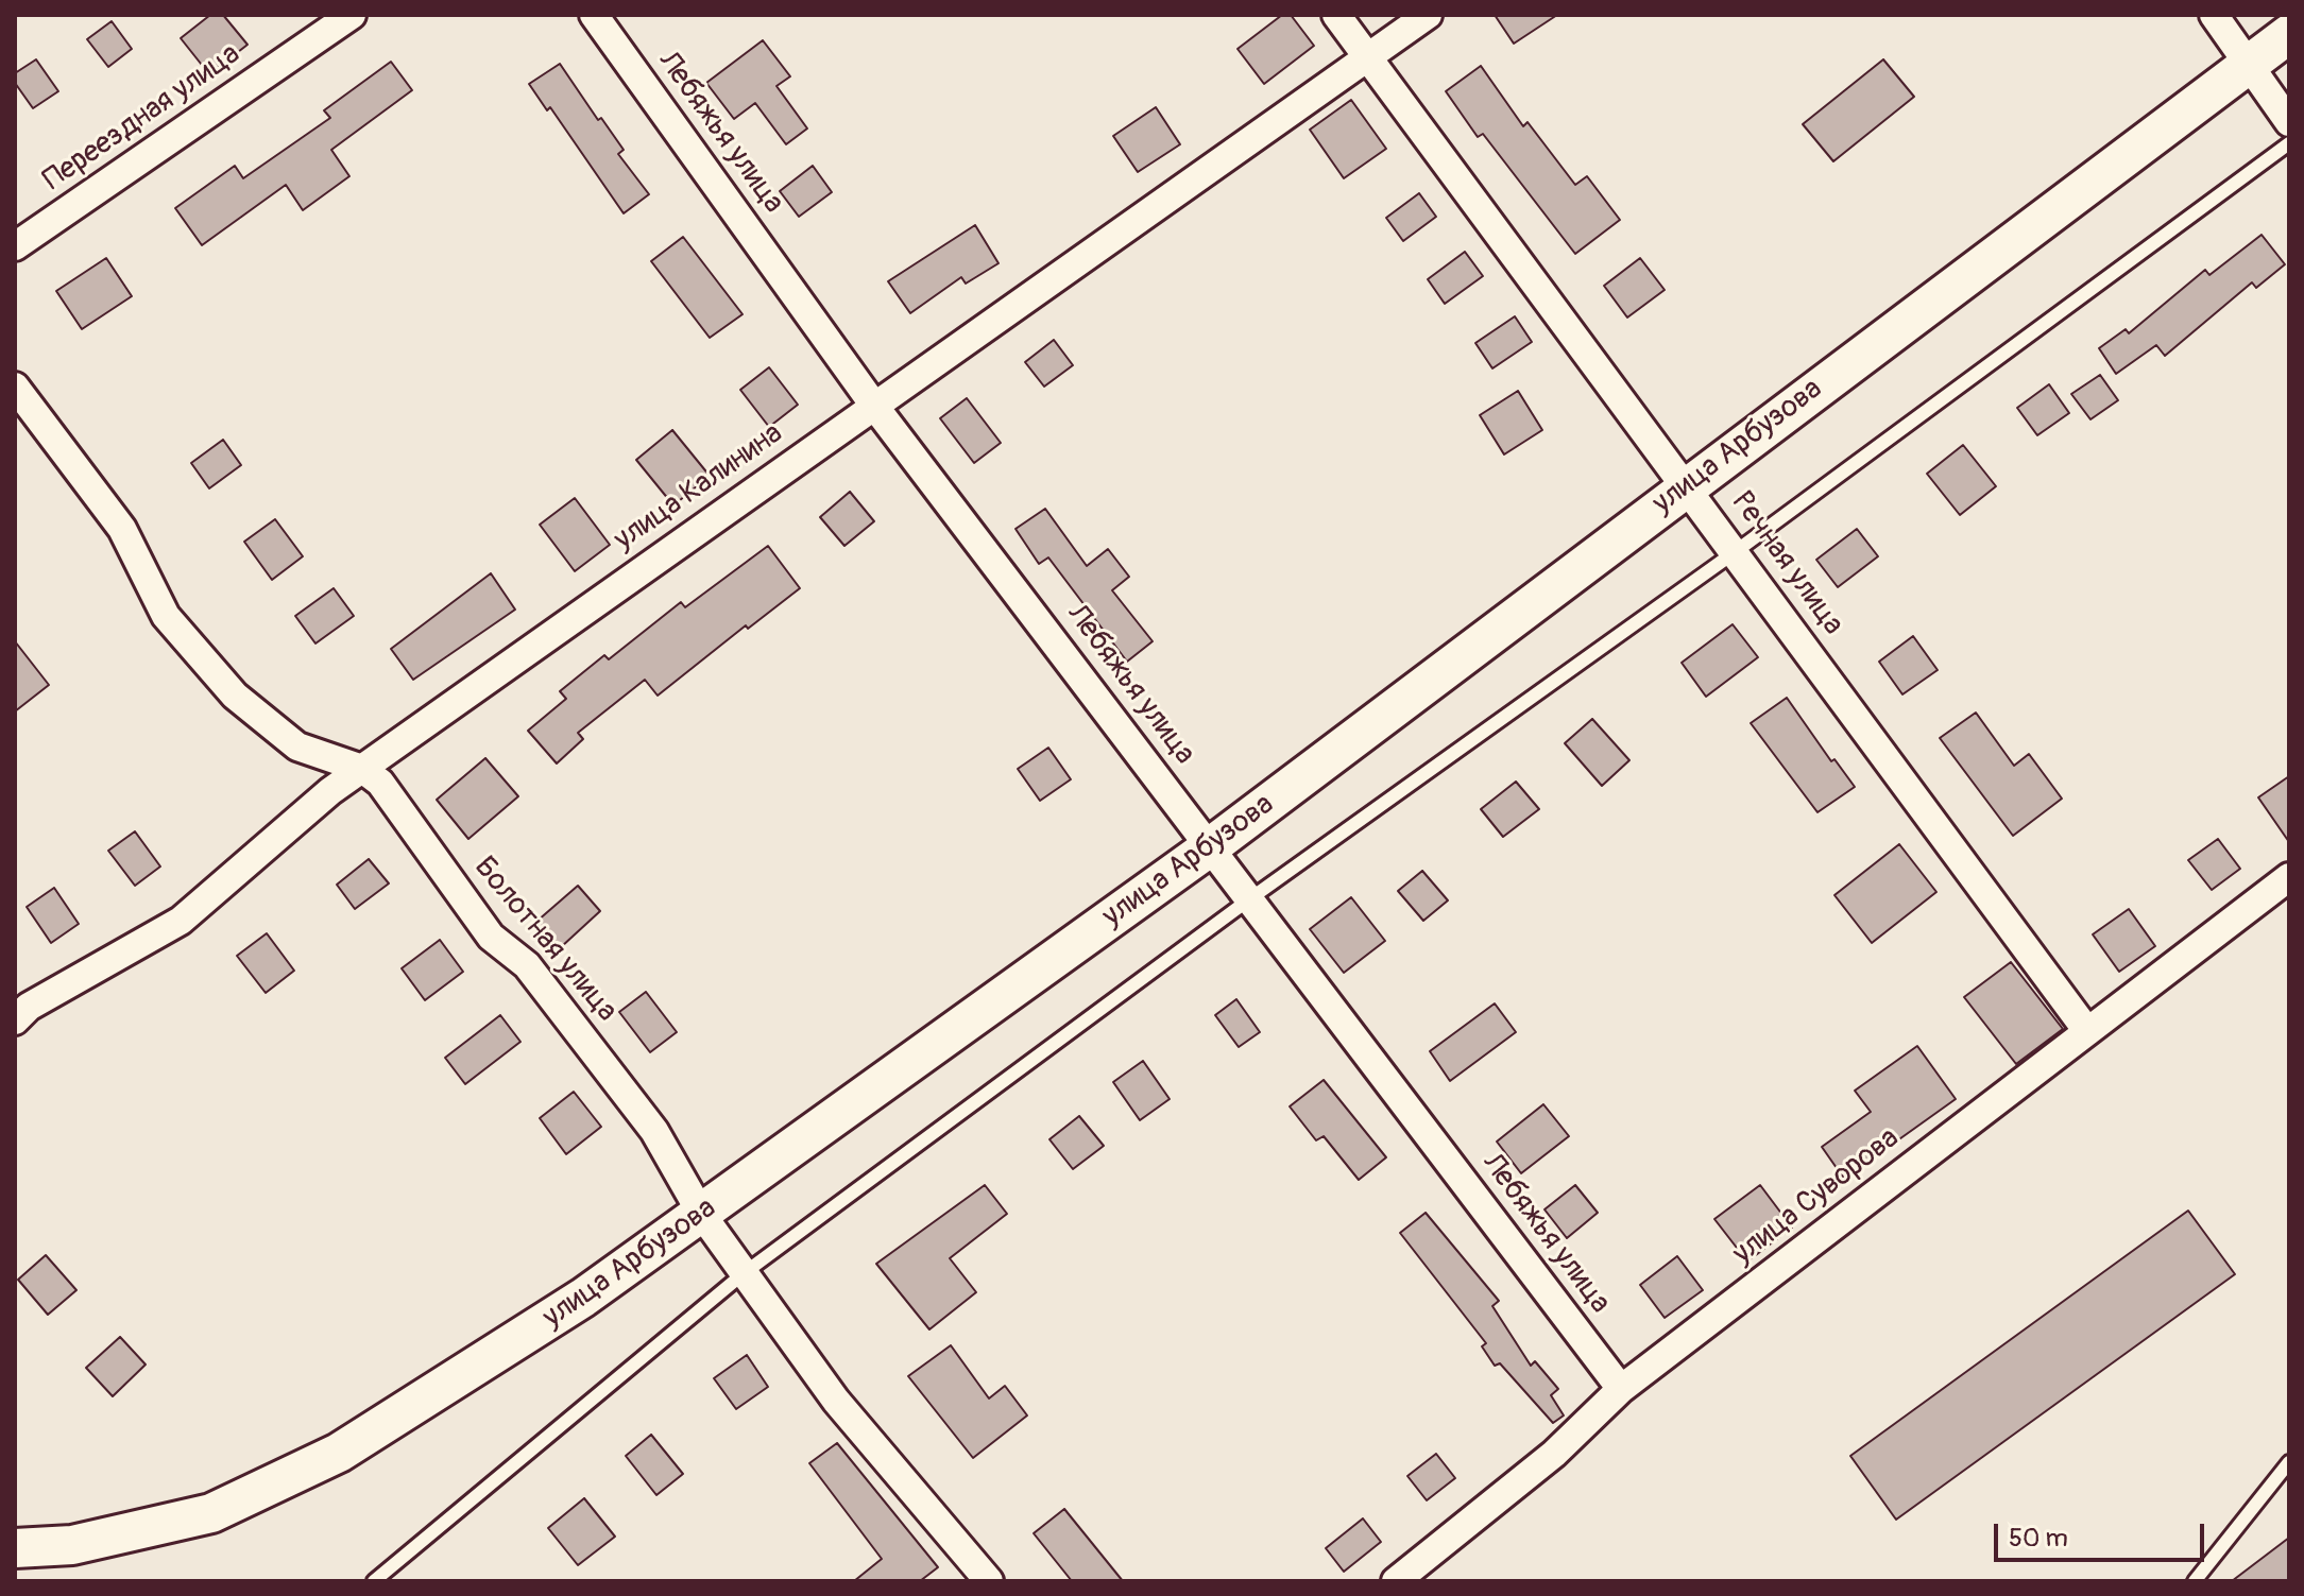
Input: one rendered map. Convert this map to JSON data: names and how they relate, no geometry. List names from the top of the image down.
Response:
{
  "streets": {
    "street": [
      "Переездная улица",
      "Лебяжья улица",
      "улица Арбузова",
      "улица Калинина",
      "Речная улица",
      "Болотная улица",
      "улица Суворова"
    ]
  },
  "crossings": [
    ["Лебяжья улица", "улица Арбузова"],
    ["Лебяжья улица", "улица Калинина"],
    ["Лебяжья улица", "улица Суворова"],
    ["улица Арбузова", "Речная улица"],
    ["улица Арбузова", "Болотная улица"],
    ["улица Калинина", "Речная улица"],
    ["улица Калинина", "Болотная улица"],
    ["Речная улица", "улица Суворова"]
  ],
  "scale_bar": "50 m"
}
